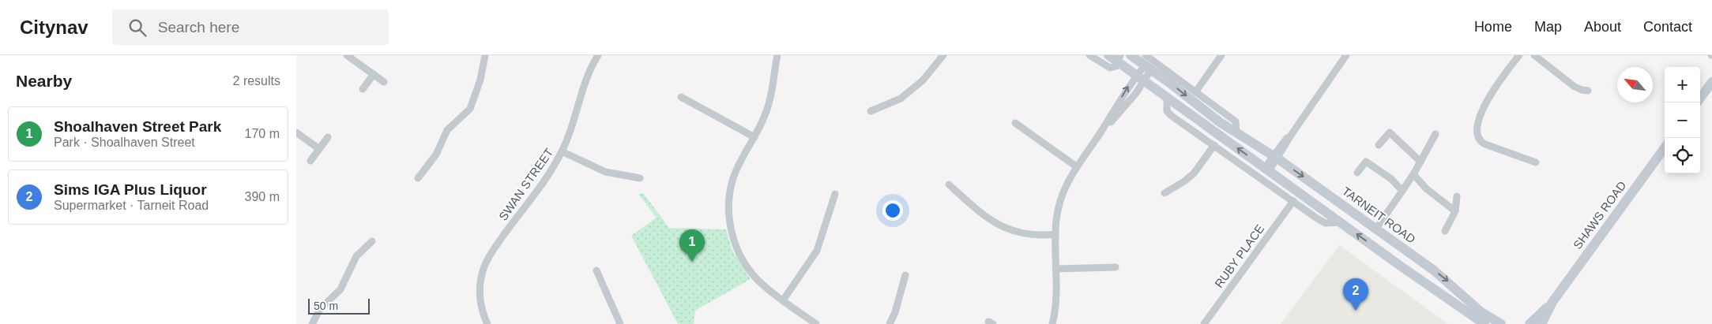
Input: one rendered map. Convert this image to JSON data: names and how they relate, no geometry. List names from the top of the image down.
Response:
{
  "streets": {
    "main road": ["TARNEIT ROAD", "SHAWS ROAD"],
    "street": ["SWAN STREET", "RUBY PLACE"]
  },
  "scale_bar": "50 m",
  "north": "top left",
  "page": {
    "header": "Citynav",
    "search": "Search here",
    "nav": [
      "Home",
      "Map",
      "About",
      "Contact"
    ],
    "heading": ["Nearby", "2 results"],
    "map_buttons": ["+", "−"],
    "list": [
      {
        "mark": "1",
        "name": "Shoalhaven Street Park",
        "note": "Park · Shoalhaven Street",
        "value": "170 m"
      },
      {
        "mark": "2",
        "name": "Sims IGA Plus Liquor",
        "note": "Supermarket · Tarneit Road",
        "value": "390 m"
      }
    ],
    "pins": ["1", "2"],
    "scale": "50 m"
  }
}
